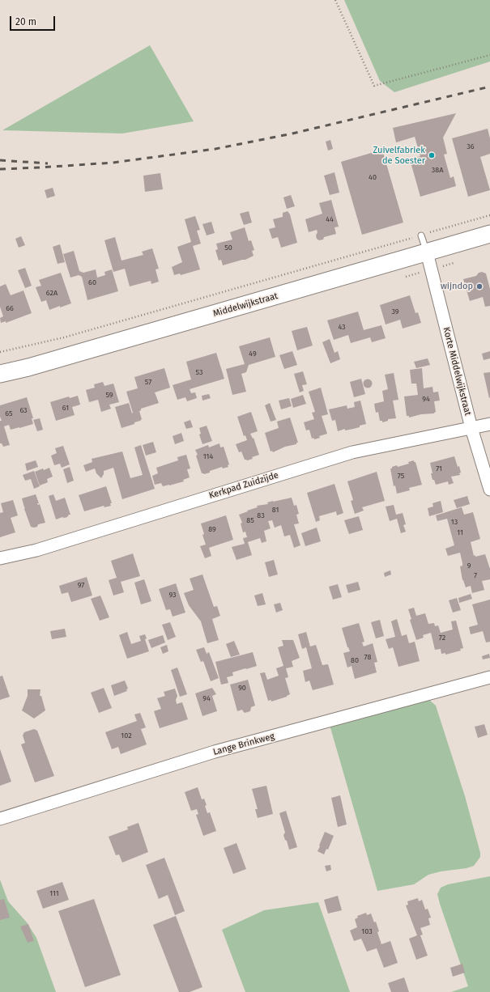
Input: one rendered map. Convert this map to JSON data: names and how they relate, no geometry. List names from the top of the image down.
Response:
{
  "streets": {
    "main road": ["Middelwijkstraat"],
    "street": ["Korte Middelwijkstraat", "Kerkpad Zuidzijde", "Lange Brinkweg"]
  },
  "crossings": [
    ["Middelwijkstraat", "Korte Middelwijkstraat"],
    ["Korte Middelwijkstraat", "Kerkpad Zuidzijde"]
  ],
  "places": ["Zuivelfabriek de Soester", "wijndop"],
  "house_numbers": [
    "36",
    "38A",
    "40",
    "44",
    "50",
    "60",
    "62A",
    "66",
    "39",
    "43",
    "49",
    "53",
    "57",
    "59",
    "94",
    "61",
    "63",
    "65",
    "114",
    "71",
    "75",
    "81",
    "83",
    "85",
    "13",
    "89",
    "11",
    "9",
    "7",
    "97",
    "93",
    "72",
    "78",
    "80",
    "90",
    "94",
    "102",
    "111",
    "103"
  ],
  "scale_bar": "20 m"
}
